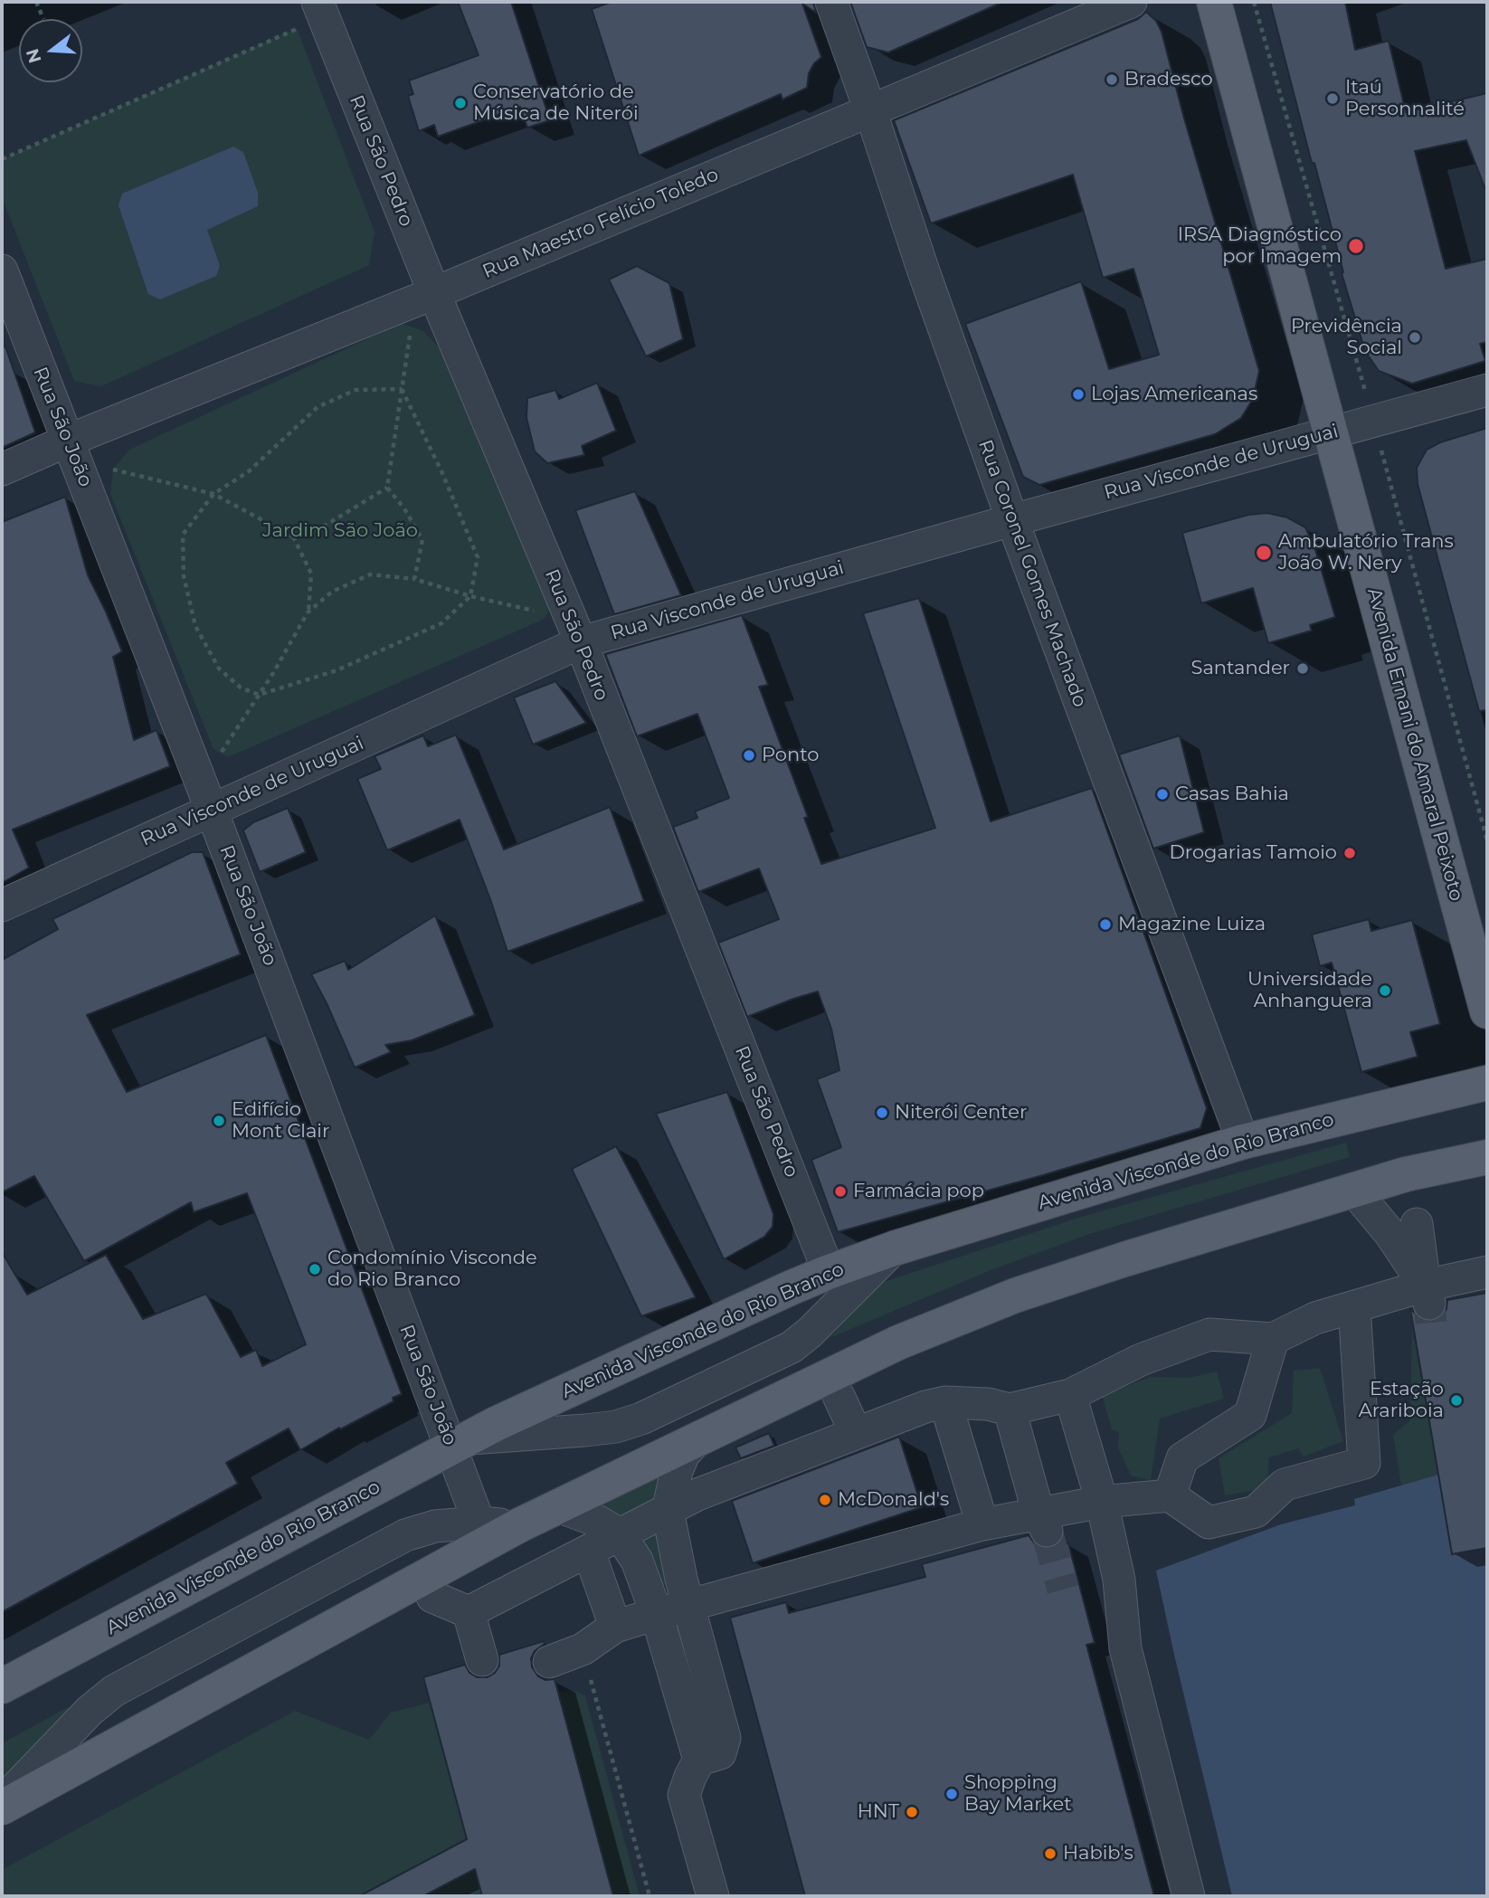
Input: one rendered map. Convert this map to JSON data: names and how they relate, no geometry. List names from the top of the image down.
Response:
{
  "streets": {
    "main road": ["Avenida Ernani do Amaral Peixoto", "Avenida Visconde do Rio Branco"],
    "street": [
      "Rua São Pedro",
      "Rua Maestro Felício Toledo",
      "Rua São João",
      "Rua Visconde de Uruguai",
      "Rua Coronel Gomes Machado"
    ]
  },
  "crossings": [
    ["Rua São Pedro", "Rua Maestro Felício Toledo"],
    ["Rua São Pedro", "Rua Visconde de Uruguai"],
    ["Rua São Pedro", "Avenida Visconde do Rio Branco"],
    ["Rua Maestro Felício Toledo", "Rua São João"],
    ["Rua Maestro Felício Toledo", "Rua Coronel Gomes Machado"],
    ["Rua São João", "Rua Visconde de Uruguai"],
    ["Rua São João", "Avenida Visconde do Rio Branco"],
    ["Rua Visconde de Uruguai", "Rua Coronel Gomes Machado"],
    ["Rua Visconde de Uruguai", "Avenida Ernani do Amaral Peixoto"],
    ["Rua Coronel Gomes Machado", "Avenida Visconde do Rio Branco"]
  ],
  "parks": ["Jardim São João"],
  "places": [
    "Bradesco",
    "Itaú Personnalité",
    "Conservatório de Música de Niterói",
    "IRSA Diagnóstico por Imagem",
    "Previdência Social",
    "Lojas Americanas",
    "Ambulatório Trans João W. Nery",
    "Santander",
    "Ponto",
    "Casas Bahia",
    "Drogarias Tamoio",
    "Magazine Luiza",
    "Universidade Anhanguera",
    "Niterói Center",
    "Edifício Mont Clair",
    "Farmácia pop",
    "Condomínio Visconde do Rio Branco",
    "Estação Arariboia",
    "McDonald's",
    "Shopping Bay Market",
    "HNT",
    "Habib's"
  ],
  "north": "left"
}
